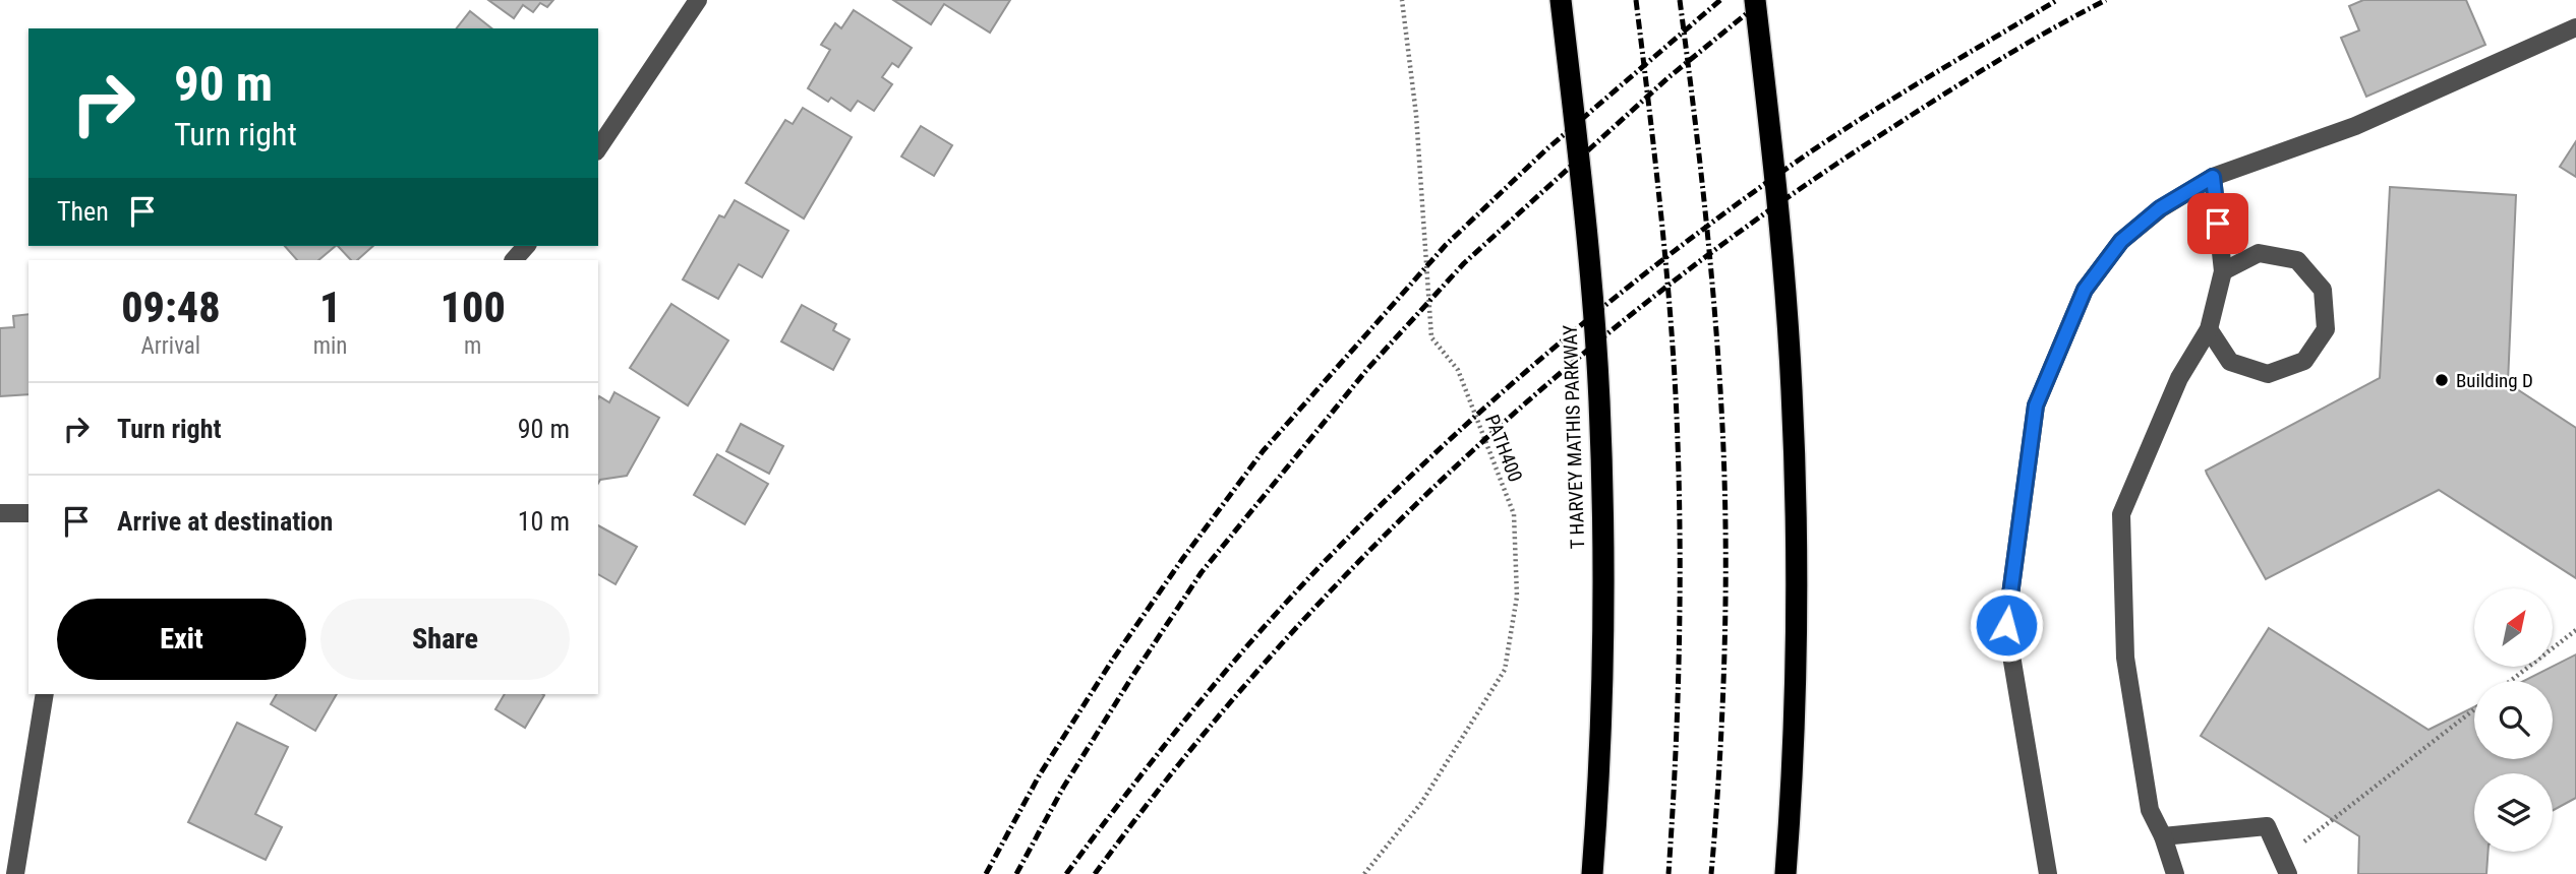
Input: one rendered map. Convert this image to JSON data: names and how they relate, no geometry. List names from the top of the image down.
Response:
{
  "streets": {
    "highway": ["T HARVEY MATHIS PARKWAY"],
    "path": ["PATH400"]
  },
  "places": ["Building D"],
  "north": "top right",
  "page": {
    "turn": ["90 m", "Turn right"],
    "then": "Then",
    "eta": [
      "09:48",
      "Arrival",
      "1",
      "min",
      "100",
      "m"
    ],
    "list": [
      {
        "name": "Turn right",
        "value": "90 m"
      },
      {
        "name": "Arrive at destination",
        "value": "10 m"
      }
    ],
    "buttons": ["Exit", "Share"]
  }
}
